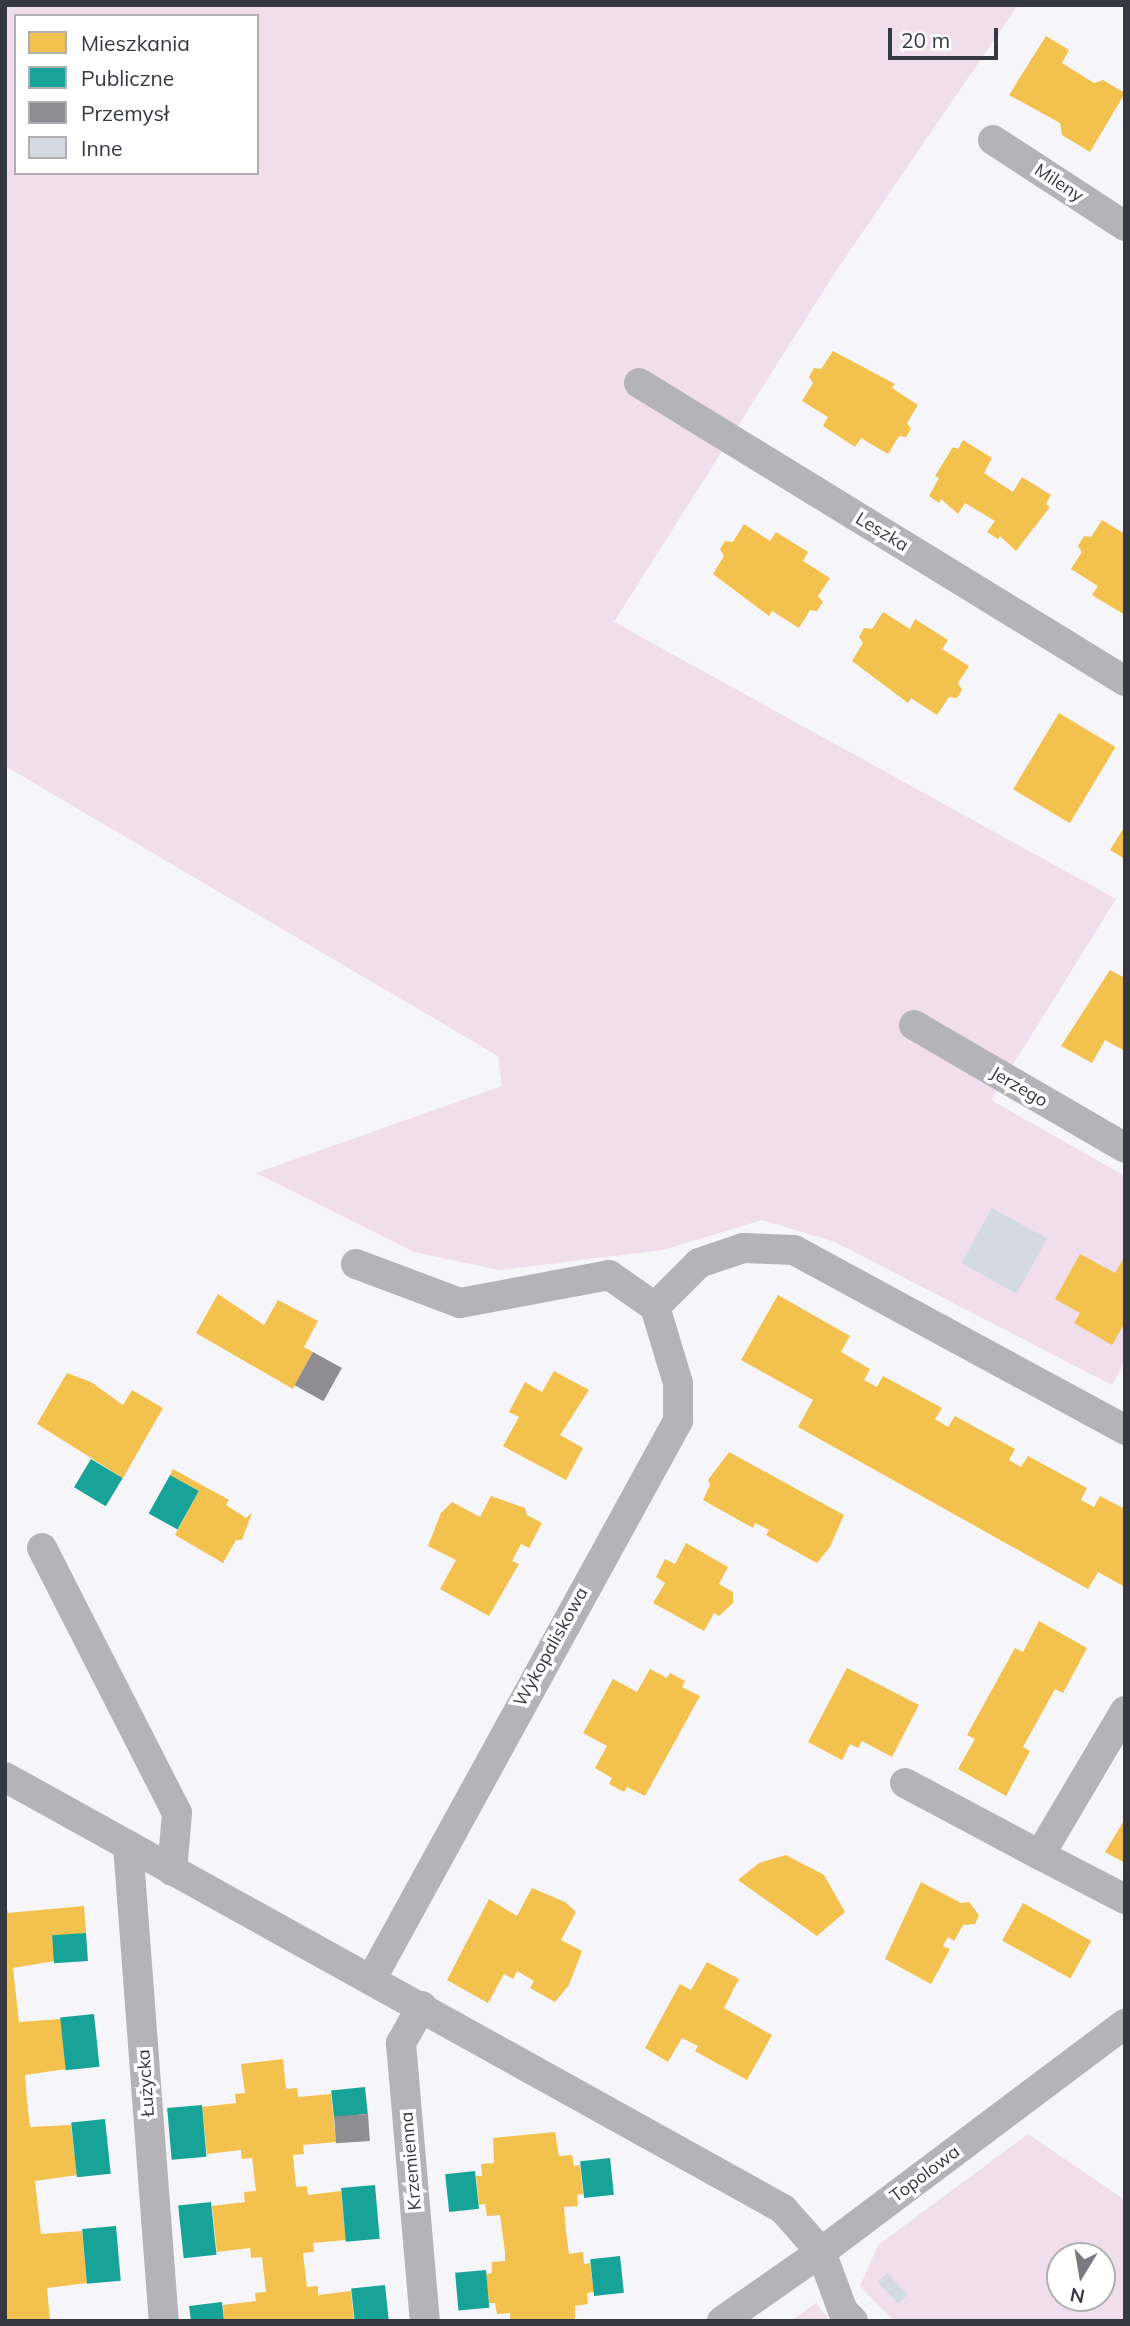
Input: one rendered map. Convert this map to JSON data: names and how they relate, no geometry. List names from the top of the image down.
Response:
{
  "streets": {
    "street": [
      "Mileny",
      "Leszka",
      "Jerzego",
      "Wykopaliskowa",
      "Łużycka",
      "Krzemienna",
      "Topolowa"
    ]
  },
  "legend": [
    "Mieszkania",
    "Publiczne",
    "Przemysł",
    "Inne"
  ],
  "scale_bar": "20 m",
  "north": "bottom"
}
